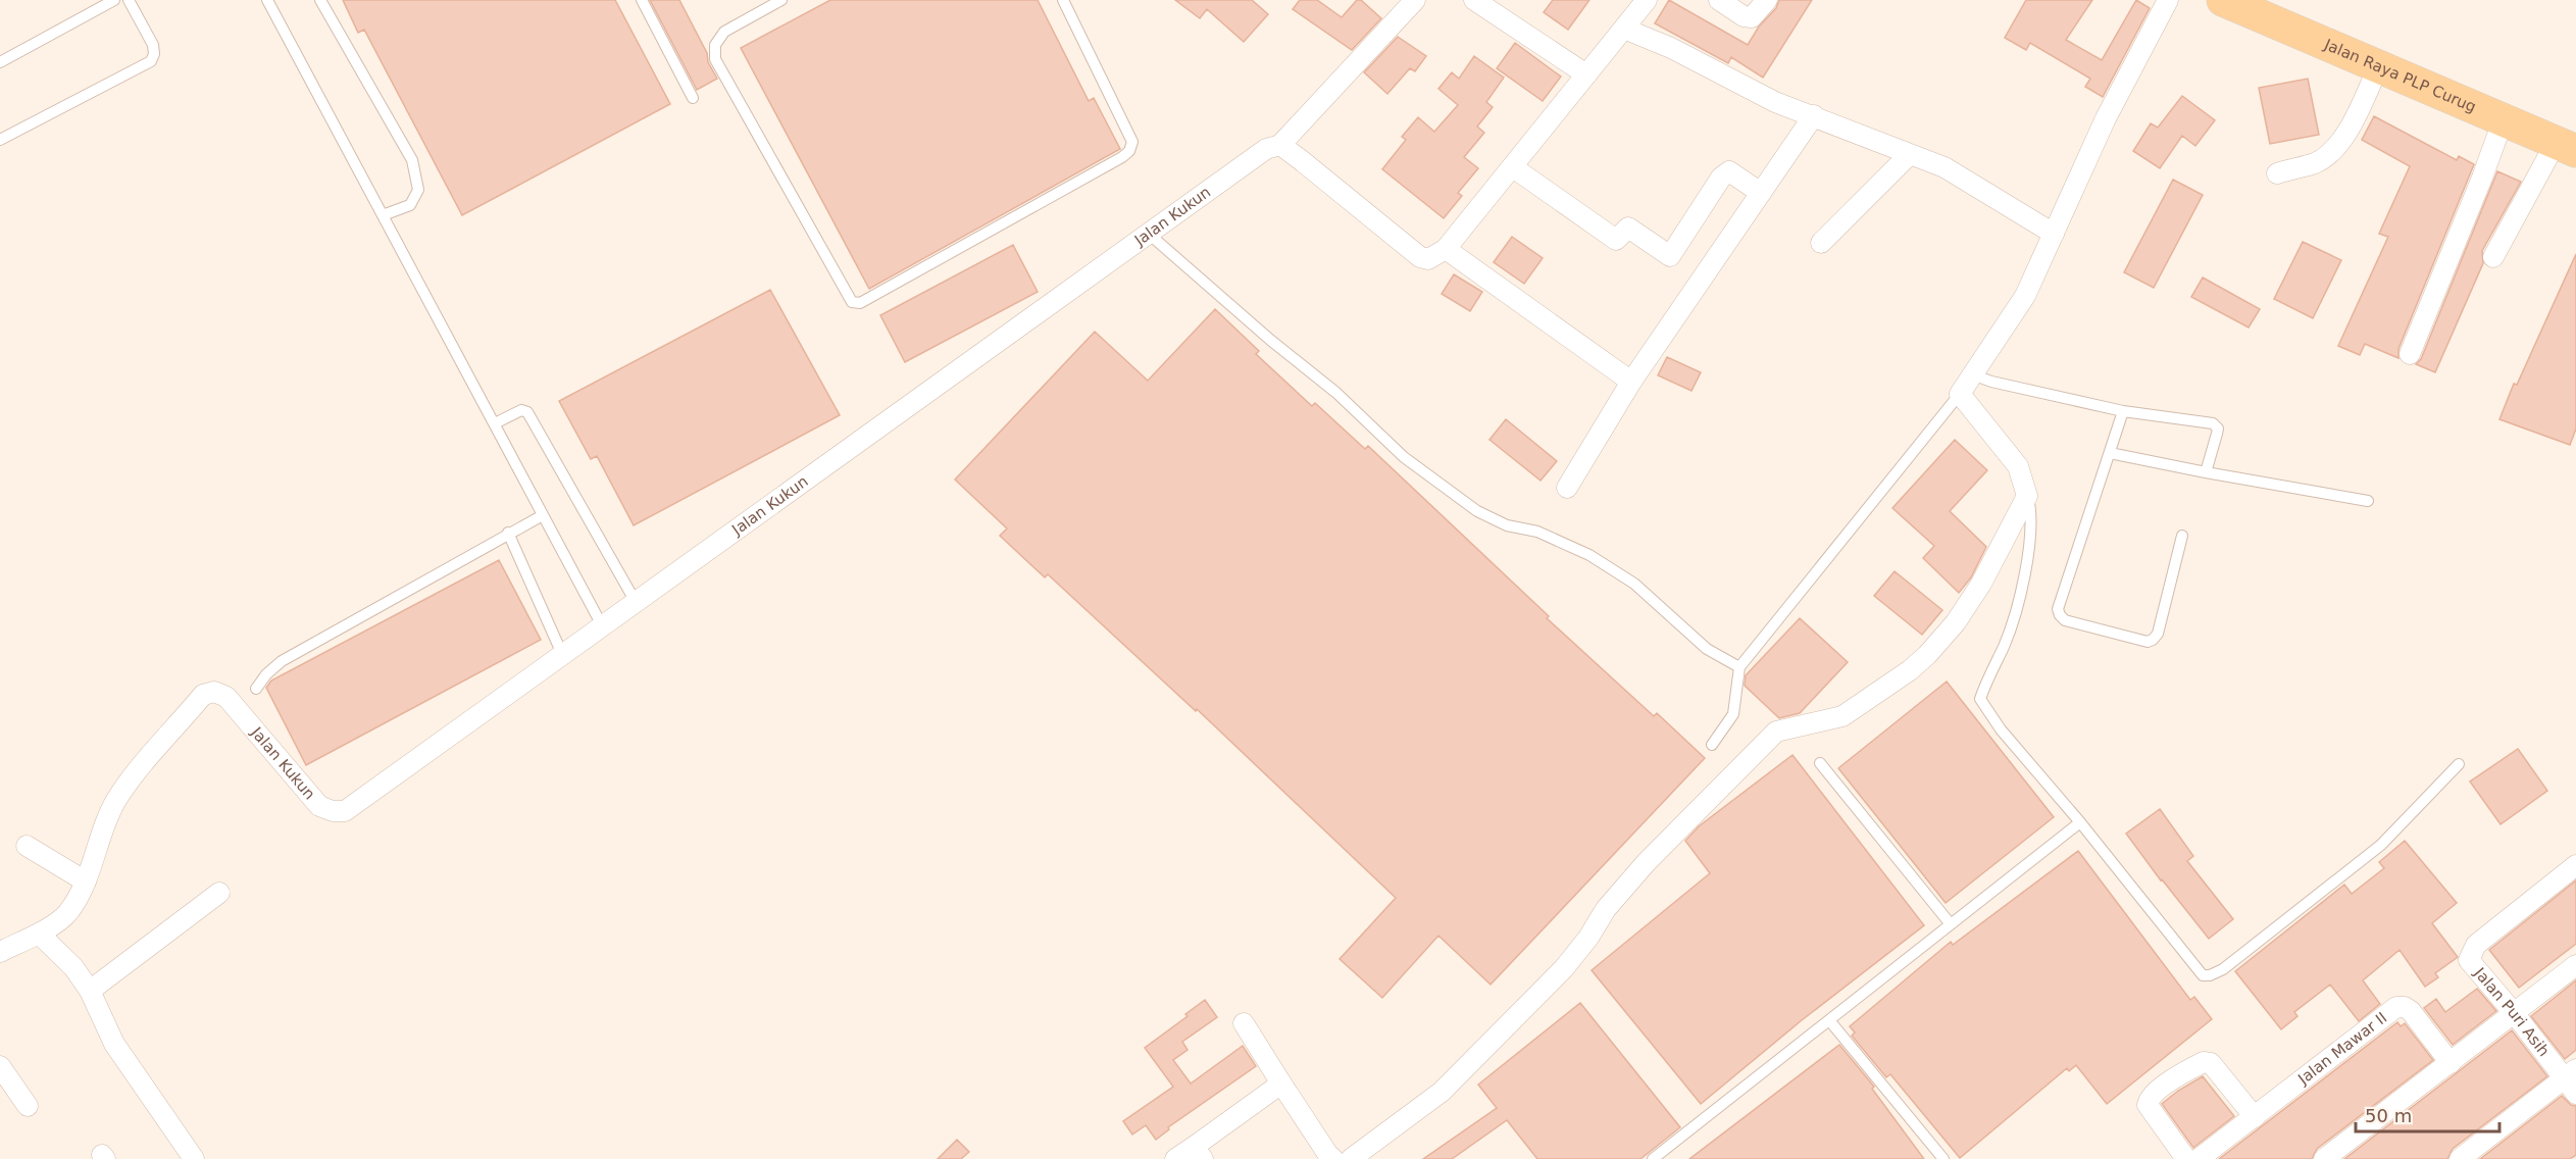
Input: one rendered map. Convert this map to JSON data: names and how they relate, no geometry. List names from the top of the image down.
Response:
{
  "streets": {
    "main road": ["Jalan Raya PLP Curug"],
    "street": ["Jalan Kukun", "Jalan Puri Asih", "Jalan Mawar II"]
  },
  "scale_bar": "50 m"
}
